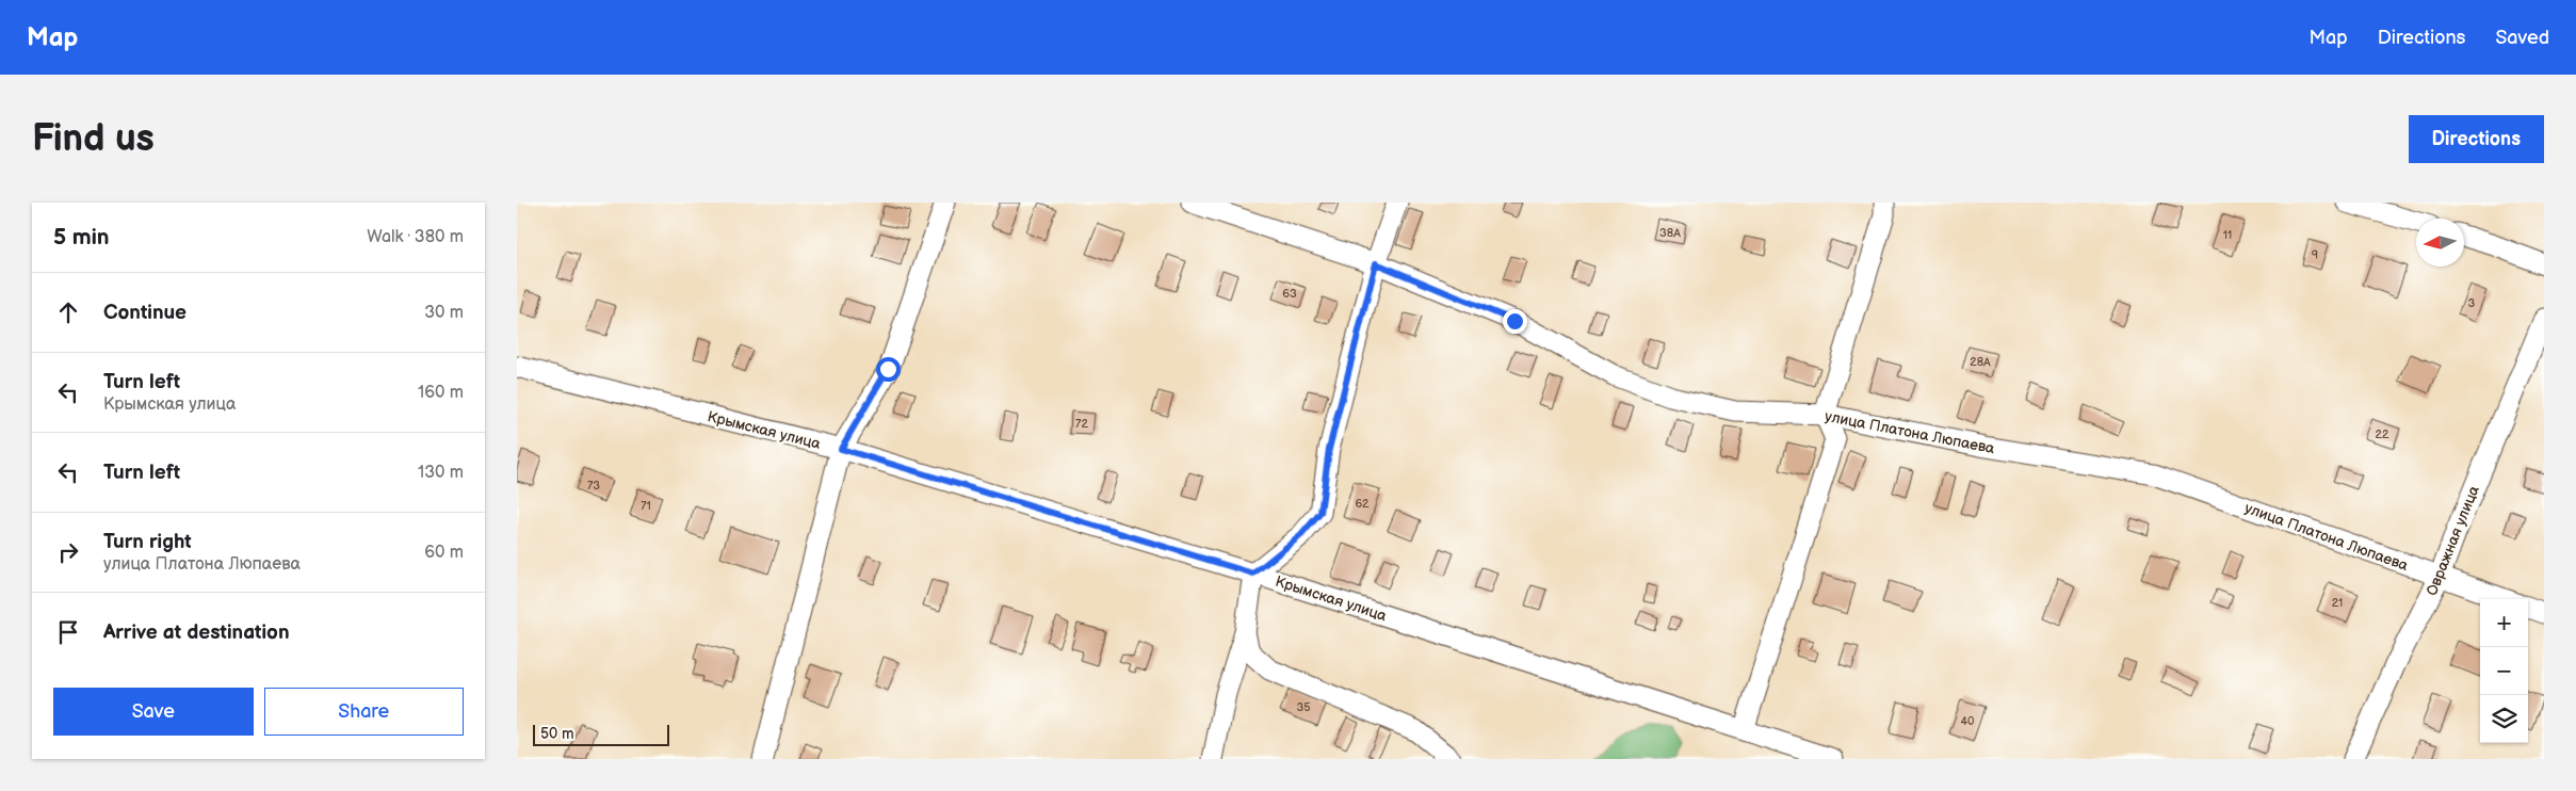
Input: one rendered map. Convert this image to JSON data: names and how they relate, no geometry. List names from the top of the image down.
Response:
{
  "streets": {
    "street": ["Крымская улица", "улица Платона Люпаева", "Овражная улица"]
  },
  "crossings": [
    ["улица Платона Люпаева", "Овражная улица"]
  ],
  "house_numbers": [
    "38А",
    "11",
    "9",
    "63",
    "3",
    "28А",
    "72",
    "22",
    "73",
    "62",
    "71",
    "21",
    "35",
    "40"
  ],
  "scale_bar": "50 m",
  "north": "left",
  "page": {
    "header": "Map",
    "nav": ["Map", "Directions", "Saved"],
    "buttons": [
      "Directions",
      ["Save", "Share"]
    ],
    "title": "Find us",
    "heading": ["5 min", "Walk · 380 m"],
    "list": [
      ["Continue", "30 m"],
      ["Turn left", "Крымская улица", "160 m"],
      ["Turn left", "130 m"],
      ["Turn right", "улица Платона Люпаева", "60 m"],
      "Arrive at destination"
    ],
    "map_buttons": ["+", "−"],
    "scale": "50 m"
  }
}
